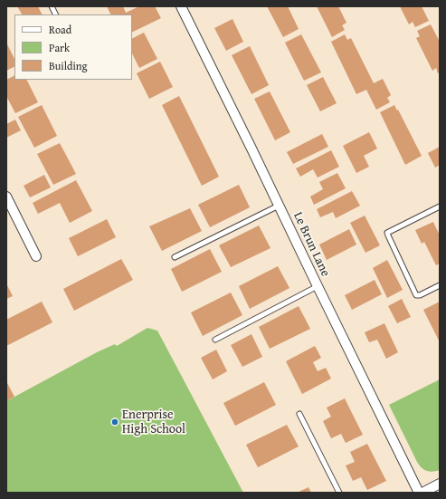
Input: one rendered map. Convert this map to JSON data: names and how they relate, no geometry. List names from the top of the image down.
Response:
{
  "streets": {
    "street": ["Le Brun Lane"]
  },
  "places": ["Enerprise High School"],
  "legend": ["Road", "Park", "Building"]
}
